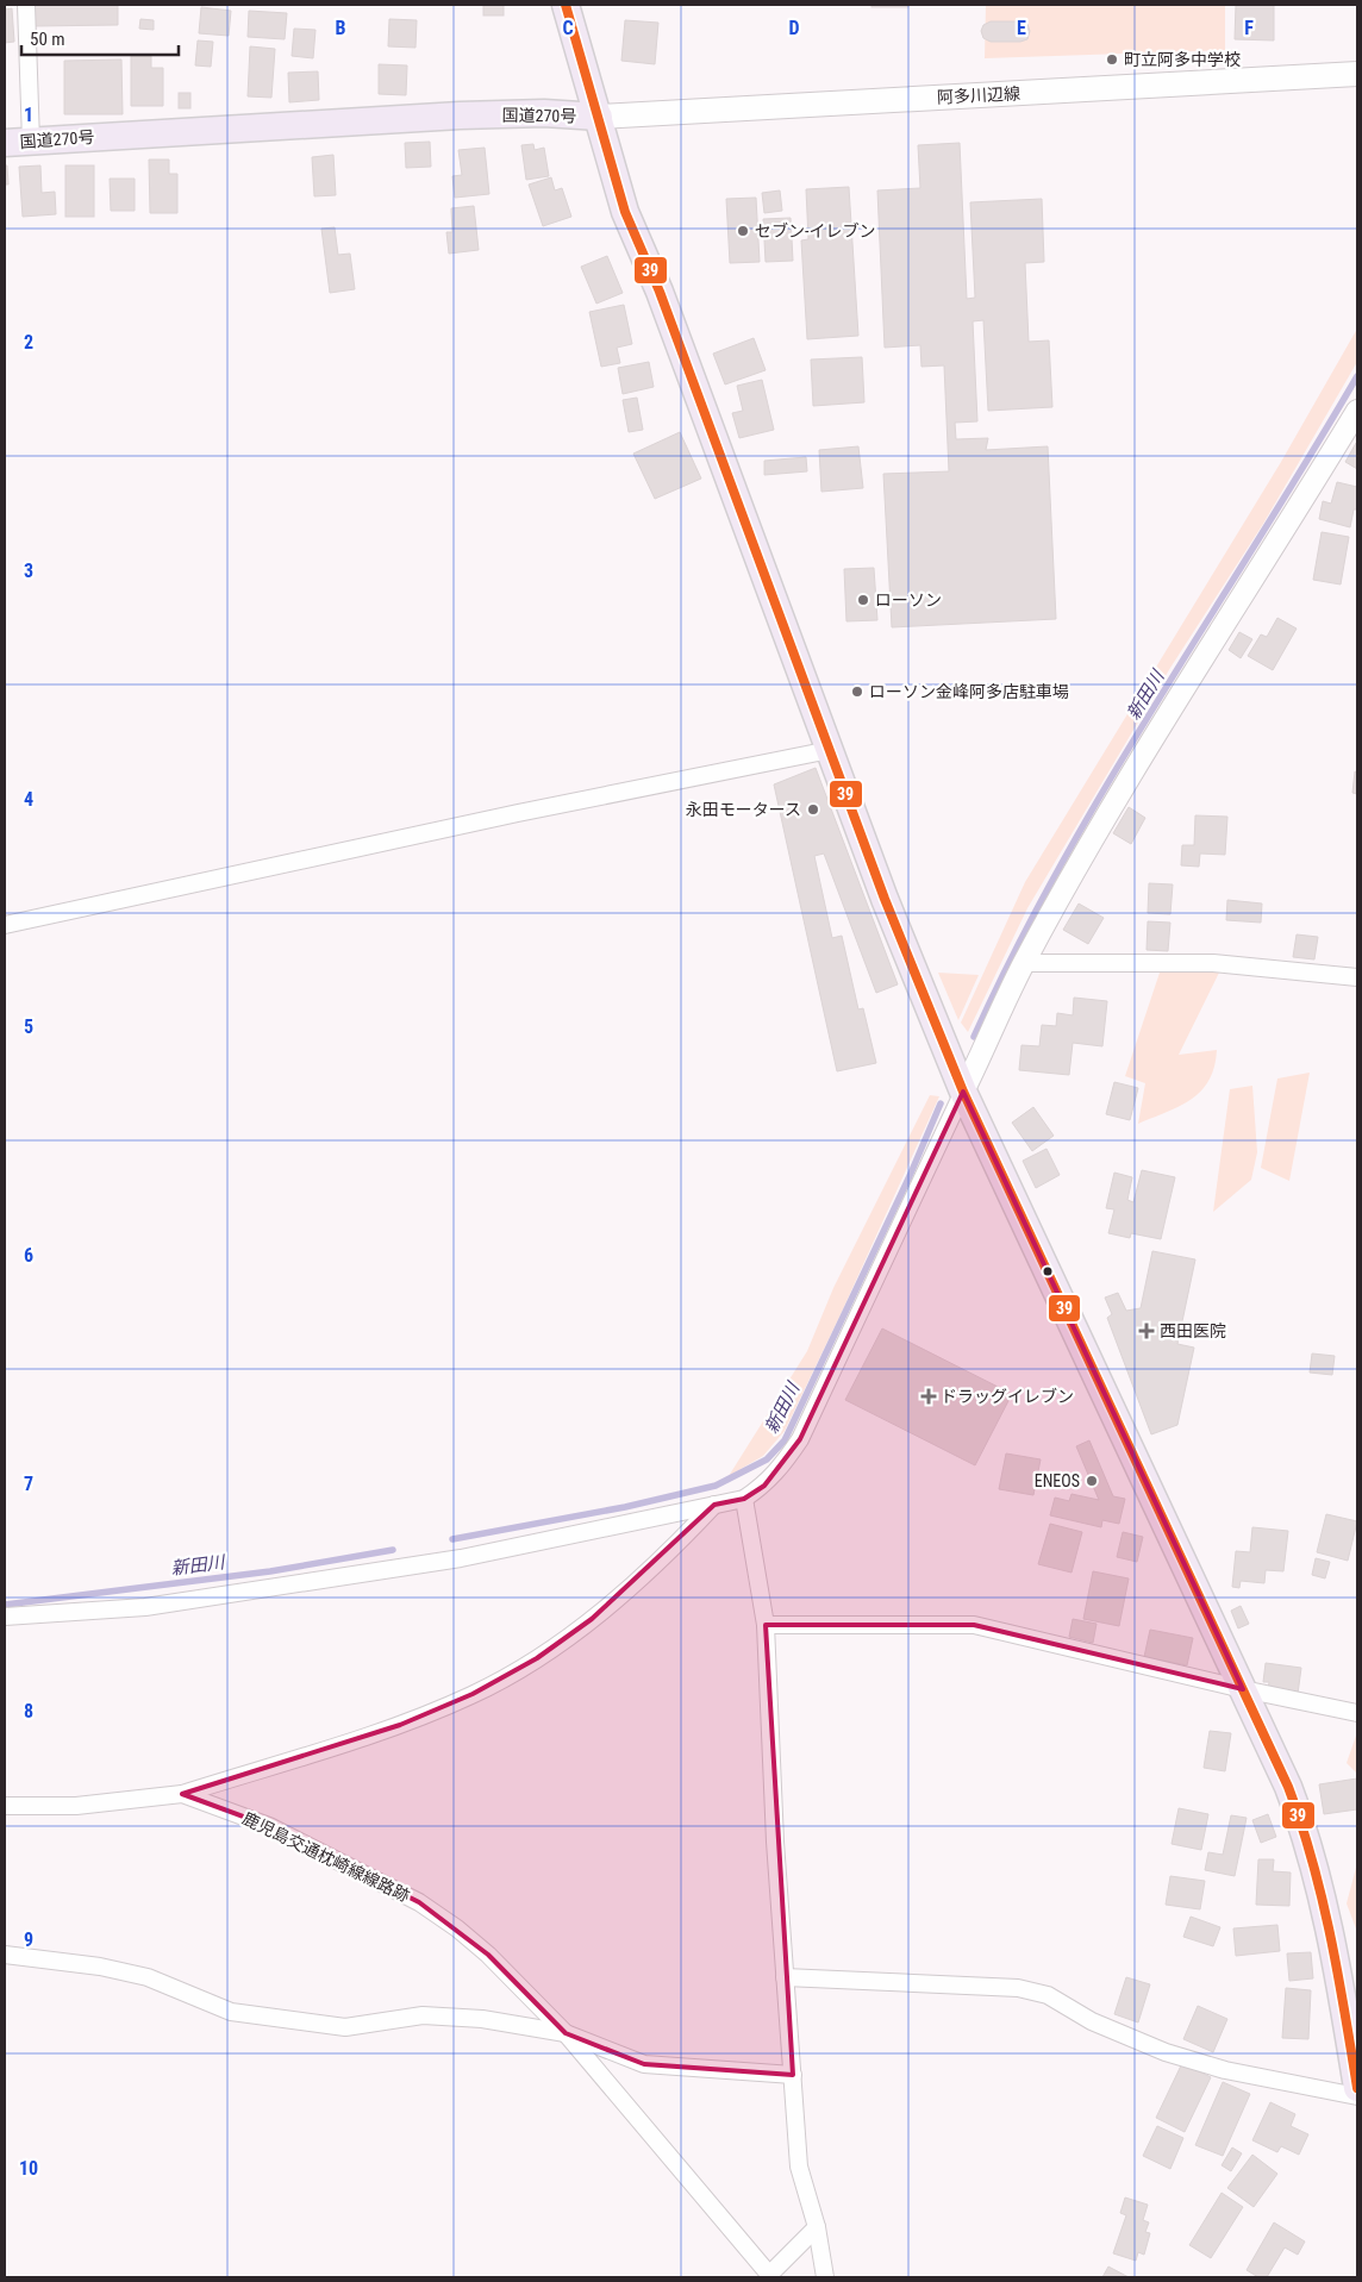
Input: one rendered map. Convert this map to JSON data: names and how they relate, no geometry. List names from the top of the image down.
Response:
{
  "streets": {
    "highway": ["国道270号"],
    "main road": ["阿多川辺線"],
    "street": ["鹿児島交通枕崎線線路跡"]
  },
  "crossings": [
    ["阿多川辺線", "国道270号"]
  ],
  "water": ["新田川"],
  "places": {
    "other": [
      "町立阿多中学校",
      "セブン-イレブン",
      "ローソン",
      "ローソン金峰阿多店駐車場",
      "永田モータース",
      "ENEOS"
    ],
    "health": ["西田医院", "ドラッグイレブン"]
  },
  "lines": ["transit line 39"],
  "scale_bar": "50 m",
  "grid": {
    "columns": [
      "B",
      "C",
      "D",
      "E",
      "F"
    ],
    "rows": [
      "1",
      "2",
      "3",
      "4",
      "5",
      "6",
      "7",
      "8",
      "9",
      "10"
    ]
  }
}
